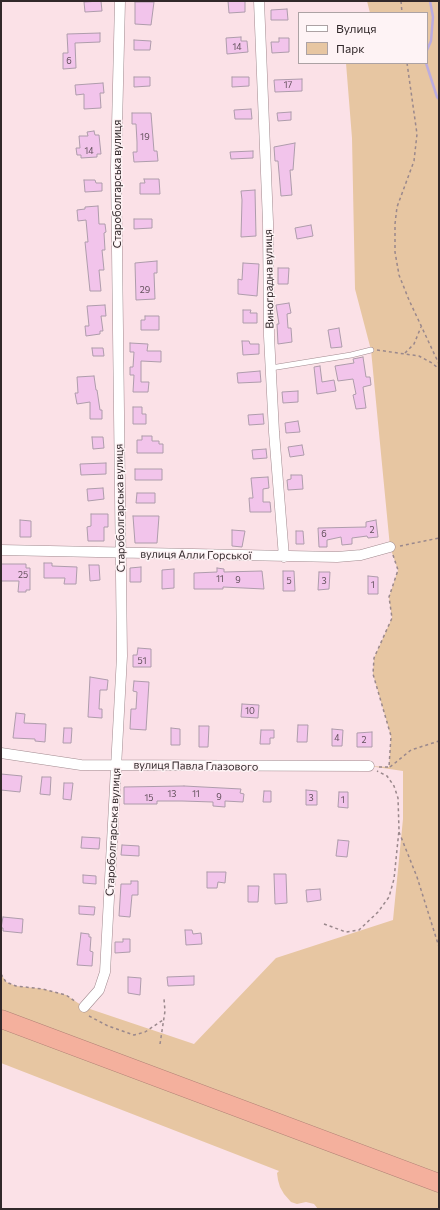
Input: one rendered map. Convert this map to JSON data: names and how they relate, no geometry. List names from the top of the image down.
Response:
{
  "streets": {
    "street": [
      "Староболгарська вулиця",
      "Виноградна вулиця",
      "вулиця Алли Горської",
      "вулиця Павла Глазового"
    ]
  },
  "crossings": [
    ["Староболгарська вулиця", "вулиця Алли Горської"],
    ["Староболгарська вулиця", "вулиця Павла Глазового"],
    ["Виноградна вулиця", "вулиця Алли Горської"]
  ],
  "house_numbers": [
    "14",
    "6",
    "17",
    "19",
    "14",
    "29",
    "2",
    "6",
    "25",
    "11",
    "9",
    "5",
    "3",
    "1",
    "51",
    "10",
    "4",
    "2",
    "13",
    "11",
    "9",
    "15",
    "3",
    "1"
  ],
  "legend": ["Вулиця", "Парк"]
}
